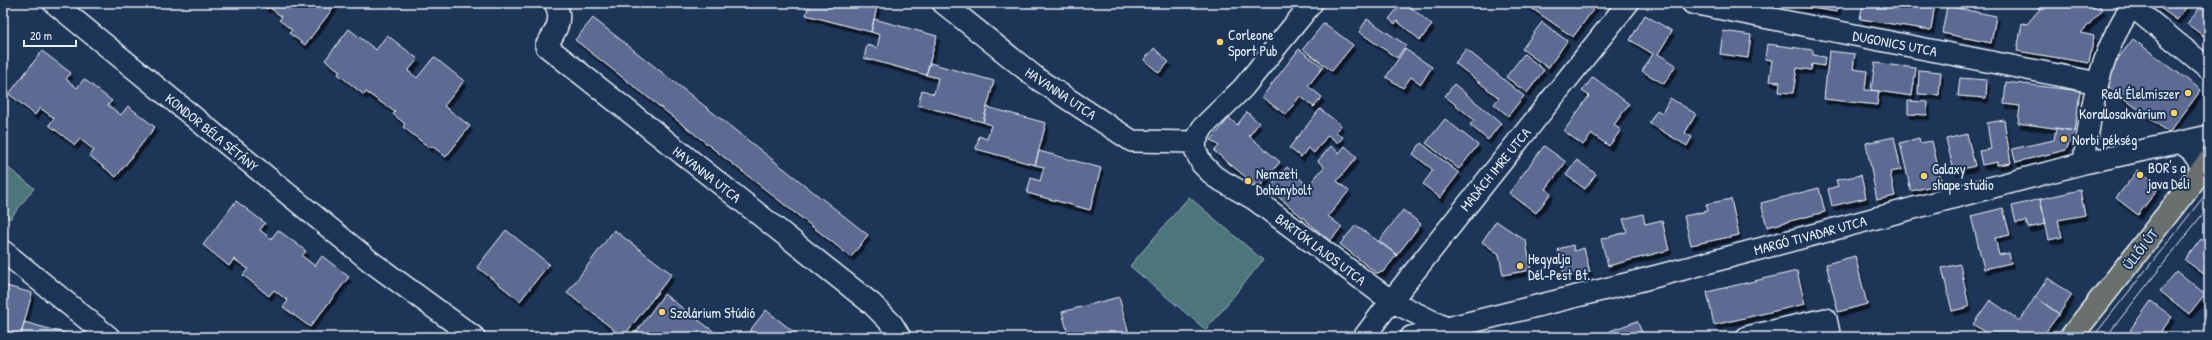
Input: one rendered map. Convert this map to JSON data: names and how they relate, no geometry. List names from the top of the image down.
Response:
{
  "streets": {
    "main road": ["ÜLLŐI ÚT"],
    "street": [
      "DUGONICS UTCA",
      "HAVANNA UTCA",
      "KONDOR BÉLA SÉTÁNY",
      "MADÁCH IMRE UTCA",
      "MARGÓ TIVADAR UTCA",
      "BARTÓK LAJOS UTCA"
    ]
  },
  "crossings": [
    ["HAVANNA UTCA", "BARTÓK LAJOS UTCA"],
    ["MADÁCH IMRE UTCA", "BARTÓK LAJOS UTCA"],
    ["MARGÓ TIVADAR UTCA", "BARTÓK LAJOS UTCA"]
  ],
  "places": [
    "Corleone Sport Pub",
    "Reál Élelmiszer",
    "Korallosakvárium",
    "Norbi pékség",
    "BOR's a java Deli",
    "Galaxy shape studio",
    "Nemzeti Dohánybolt",
    "Hegyalja Dél-Pest Bt.",
    "Szolárium Stúdió"
  ],
  "scale_bar": "20 m"
}
